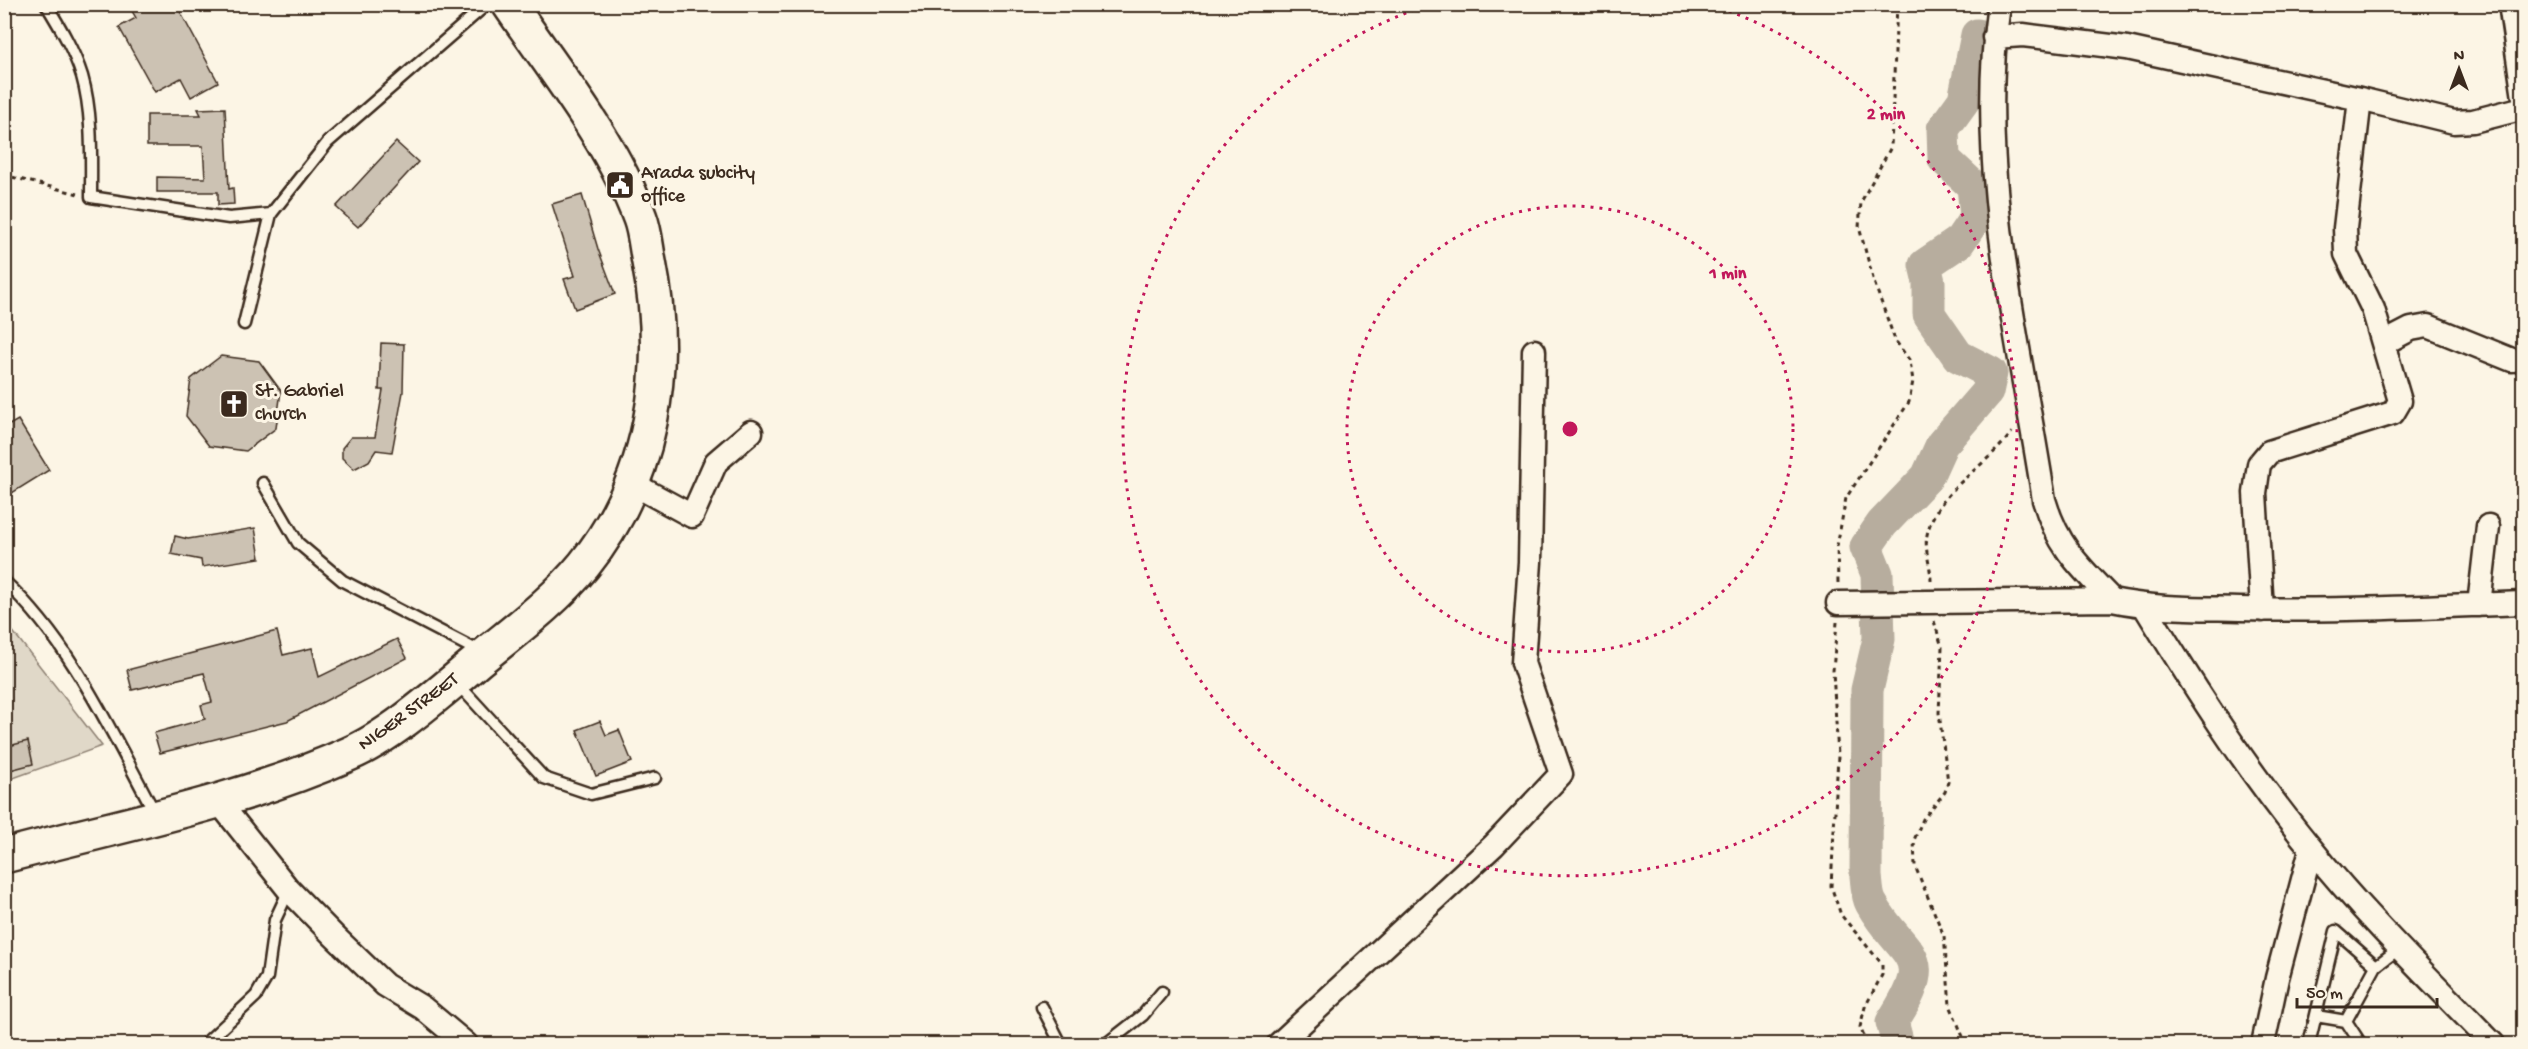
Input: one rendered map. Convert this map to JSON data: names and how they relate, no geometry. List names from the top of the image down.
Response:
{
  "streets": {
    "main road": ["NIGER STREET"]
  },
  "places": {
    "public building": ["Arada subcity office"],
    "church": ["St. Gabriel church"]
  },
  "scale_bar": "50 m",
  "north": "top",
  "rings": ["2 min", "1 min"]
}
